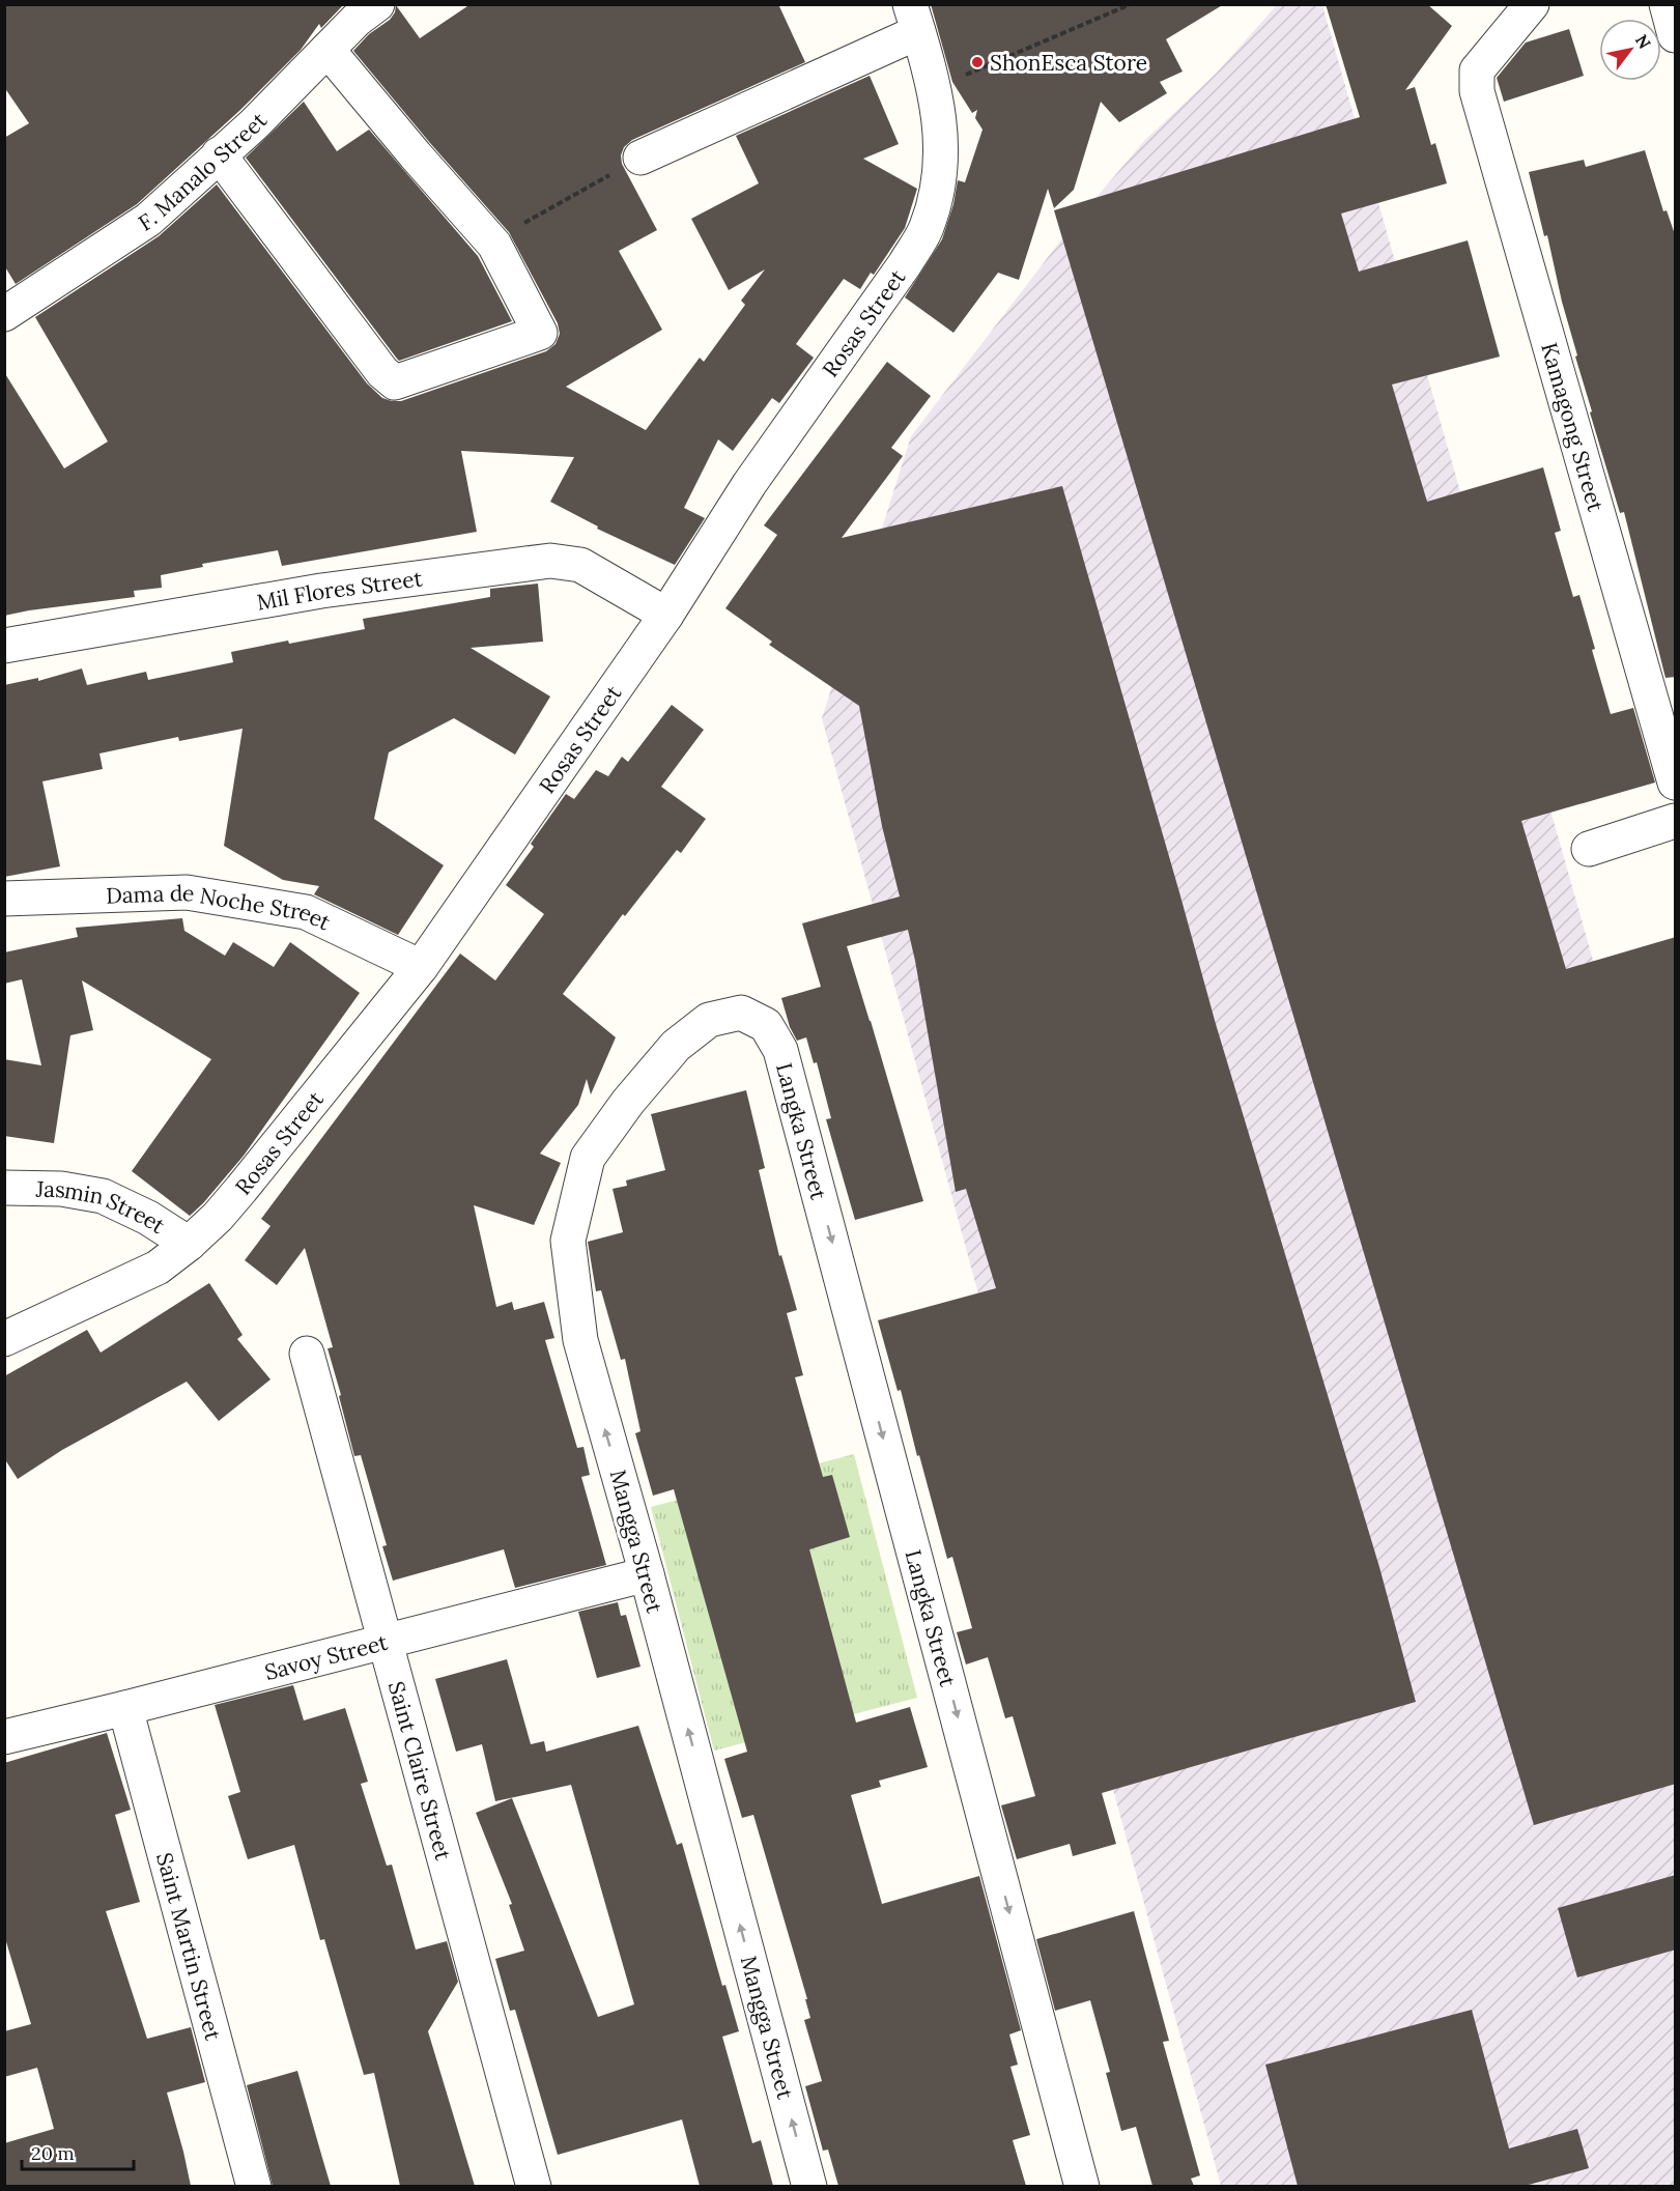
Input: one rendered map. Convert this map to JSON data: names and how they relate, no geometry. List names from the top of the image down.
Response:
{
  "streets": {
    "street": [
      "F. Manalo Street",
      "Rosas Street",
      "Kamagong Street",
      "Mil Flores Street",
      "Dama de Noche Street",
      "Langka Street",
      "Jasmin Street",
      "Mangga Street",
      "Savoy Street",
      "Saint Claire Street",
      "Saint Martin Street"
    ]
  },
  "crossings": [
    ["Rosas Street", "Mil Flores Street"],
    ["Rosas Street", "Dama de Noche Street"],
    ["Rosas Street", "Jasmin Street"],
    ["Langka Street", "Mangga Street"],
    ["Mangga Street", "Savoy Street"],
    ["Savoy Street", "Saint Claire Street"],
    ["Savoy Street", "Saint Martin Street"]
  ],
  "one_way": ["Langka Street", "Mangga Street"],
  "places": ["ShonEsca Store"],
  "scale_bar": "20 m",
  "north": "top right"
}
